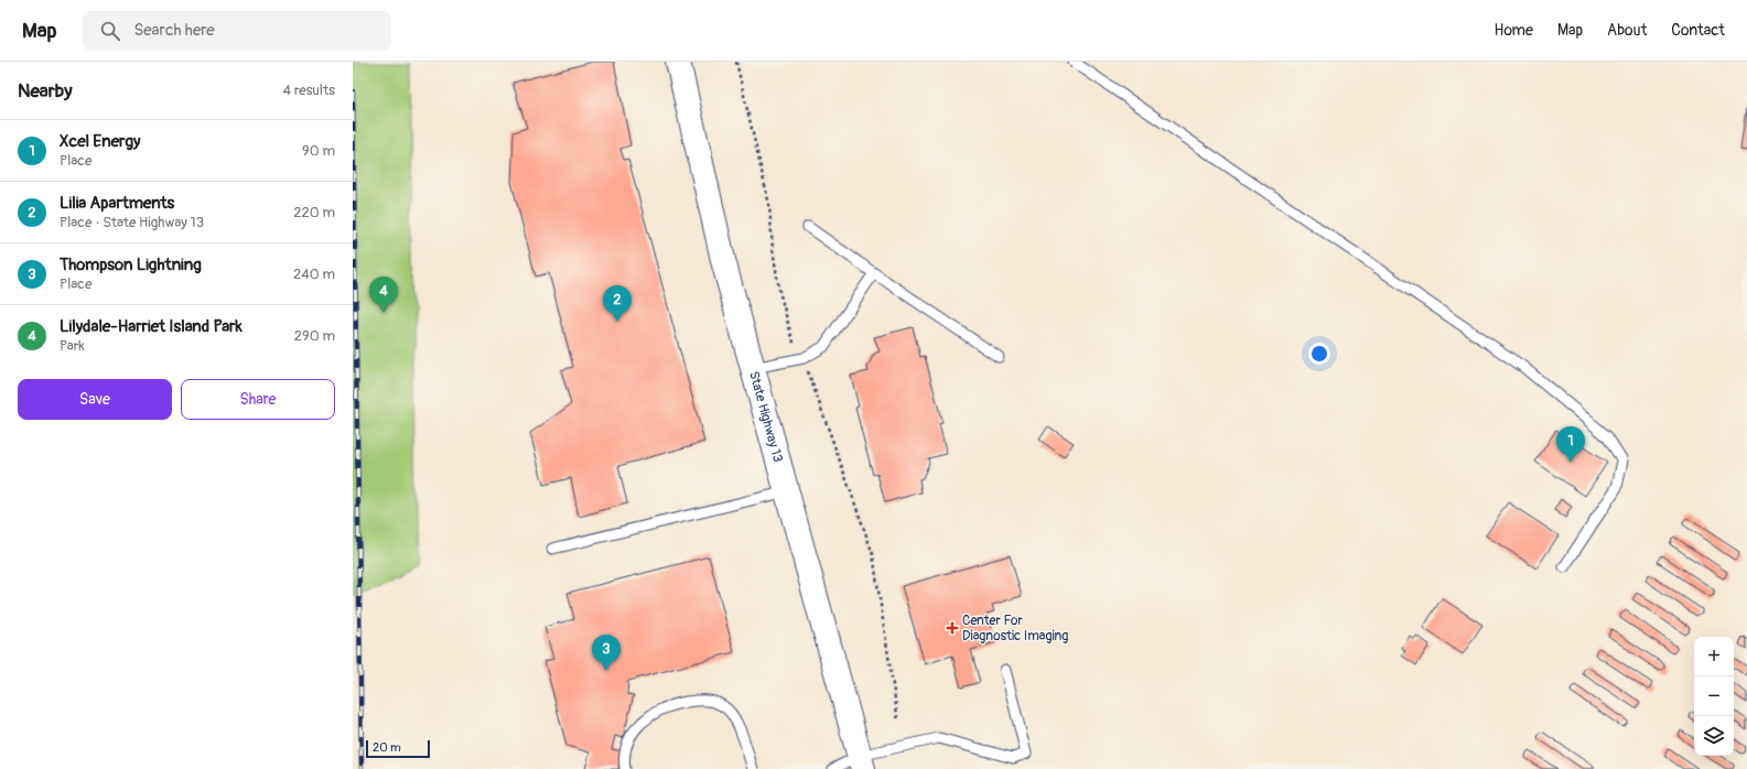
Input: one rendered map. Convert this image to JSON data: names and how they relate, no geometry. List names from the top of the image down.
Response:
{
  "streets": {
    "street": ["State Highway 13"]
  },
  "places": {
    "health": ["Center For Diagnostic Imaging"]
  },
  "scale_bar": "20 m",
  "page": {
    "header": "Map",
    "search": "Search here",
    "nav": [
      "Home",
      "Map",
      "About",
      "Contact"
    ],
    "heading": ["Nearby", "4 results"],
    "list": [
      {
        "mark": "1",
        "name": "Xcel Energy",
        "note": "Place",
        "value": "90 m"
      },
      {
        "mark": "2",
        "name": "Lilia Apartments",
        "note": "Place · State Highway 13",
        "value": "220 m"
      },
      {
        "mark": "3",
        "name": "Thompson Lightning",
        "note": "Place",
        "value": "240 m"
      },
      {
        "mark": "4",
        "name": "Lilydale-Harriet Island Park",
        "note": "Park",
        "value": "290 m"
      }
    ],
    "pins": [
      "4",
      "2",
      "1",
      "3"
    ],
    "buttons": ["Save", "Share"],
    "map_buttons": ["+", "−"],
    "scale": "20 m"
  }
}
